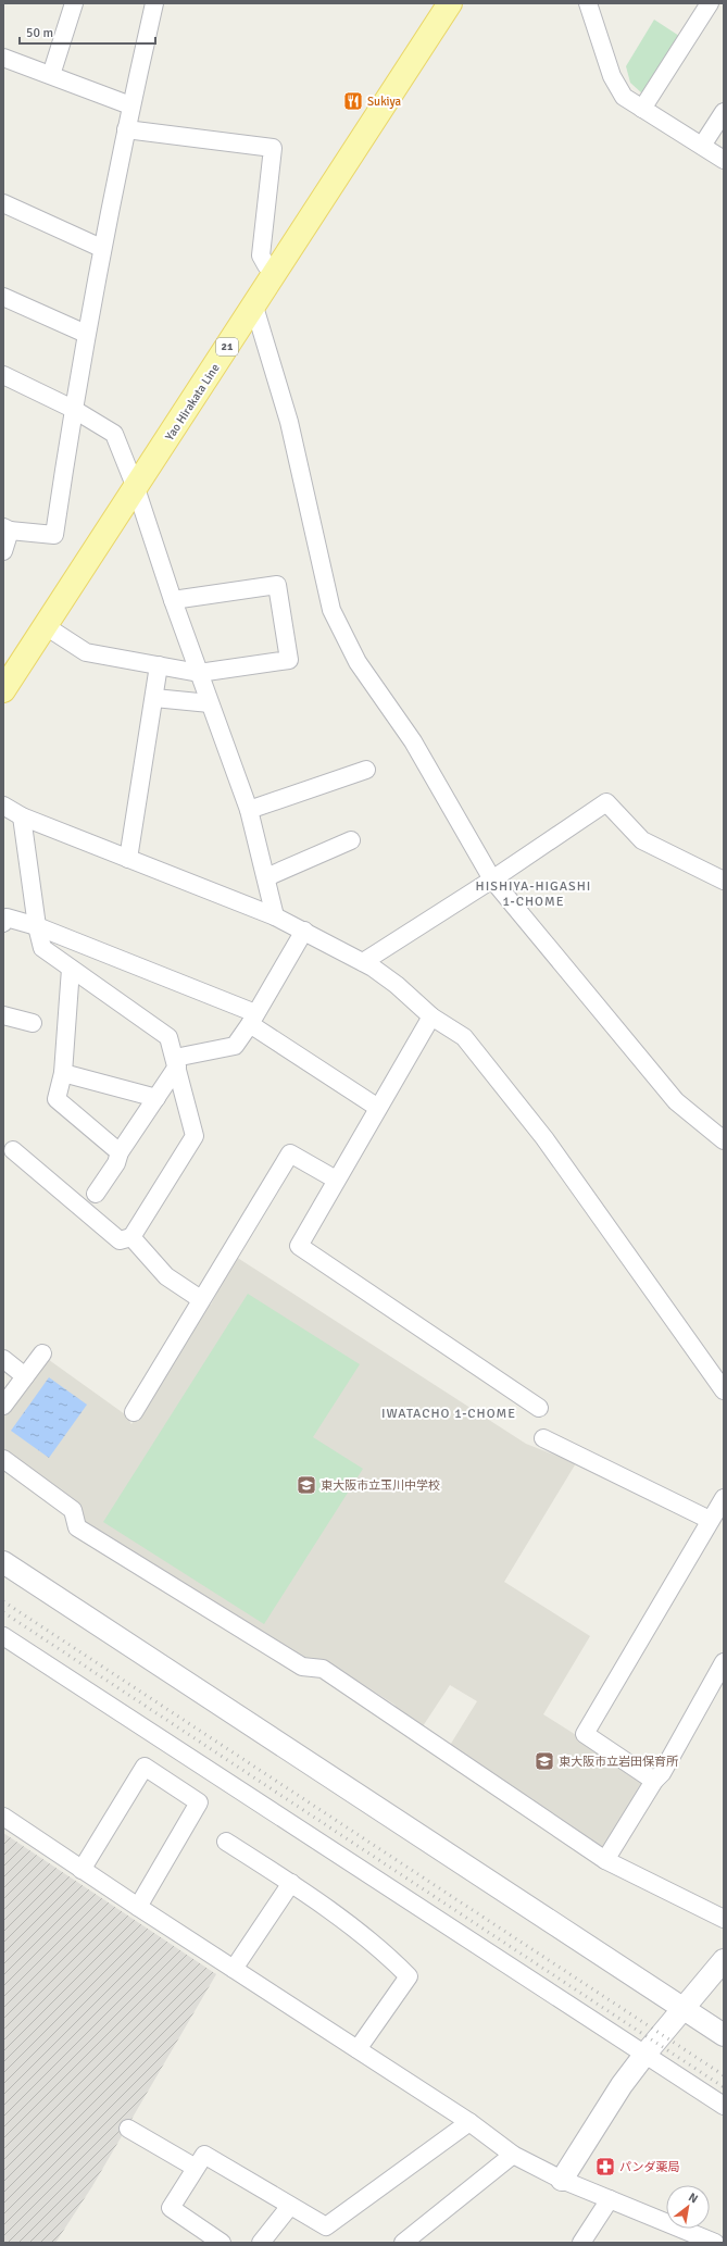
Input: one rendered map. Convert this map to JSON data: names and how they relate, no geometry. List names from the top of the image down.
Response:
{
  "streets": {
    "main road": ["21", "Yao Hirakata Line"]
  },
  "districts": ["HISHIYA-HIGASHI 1-CHOME", "IWATACHO 1-CHOME"],
  "places": {
    "restaurant": ["Sukiya"],
    "school or university": ["東大阪市立玉川中学校", "東大阪市立岩田保育所"],
    "pharmacy": ["パンダ薬局"]
  },
  "scale_bar": "50 m",
  "north": "top right"
}
